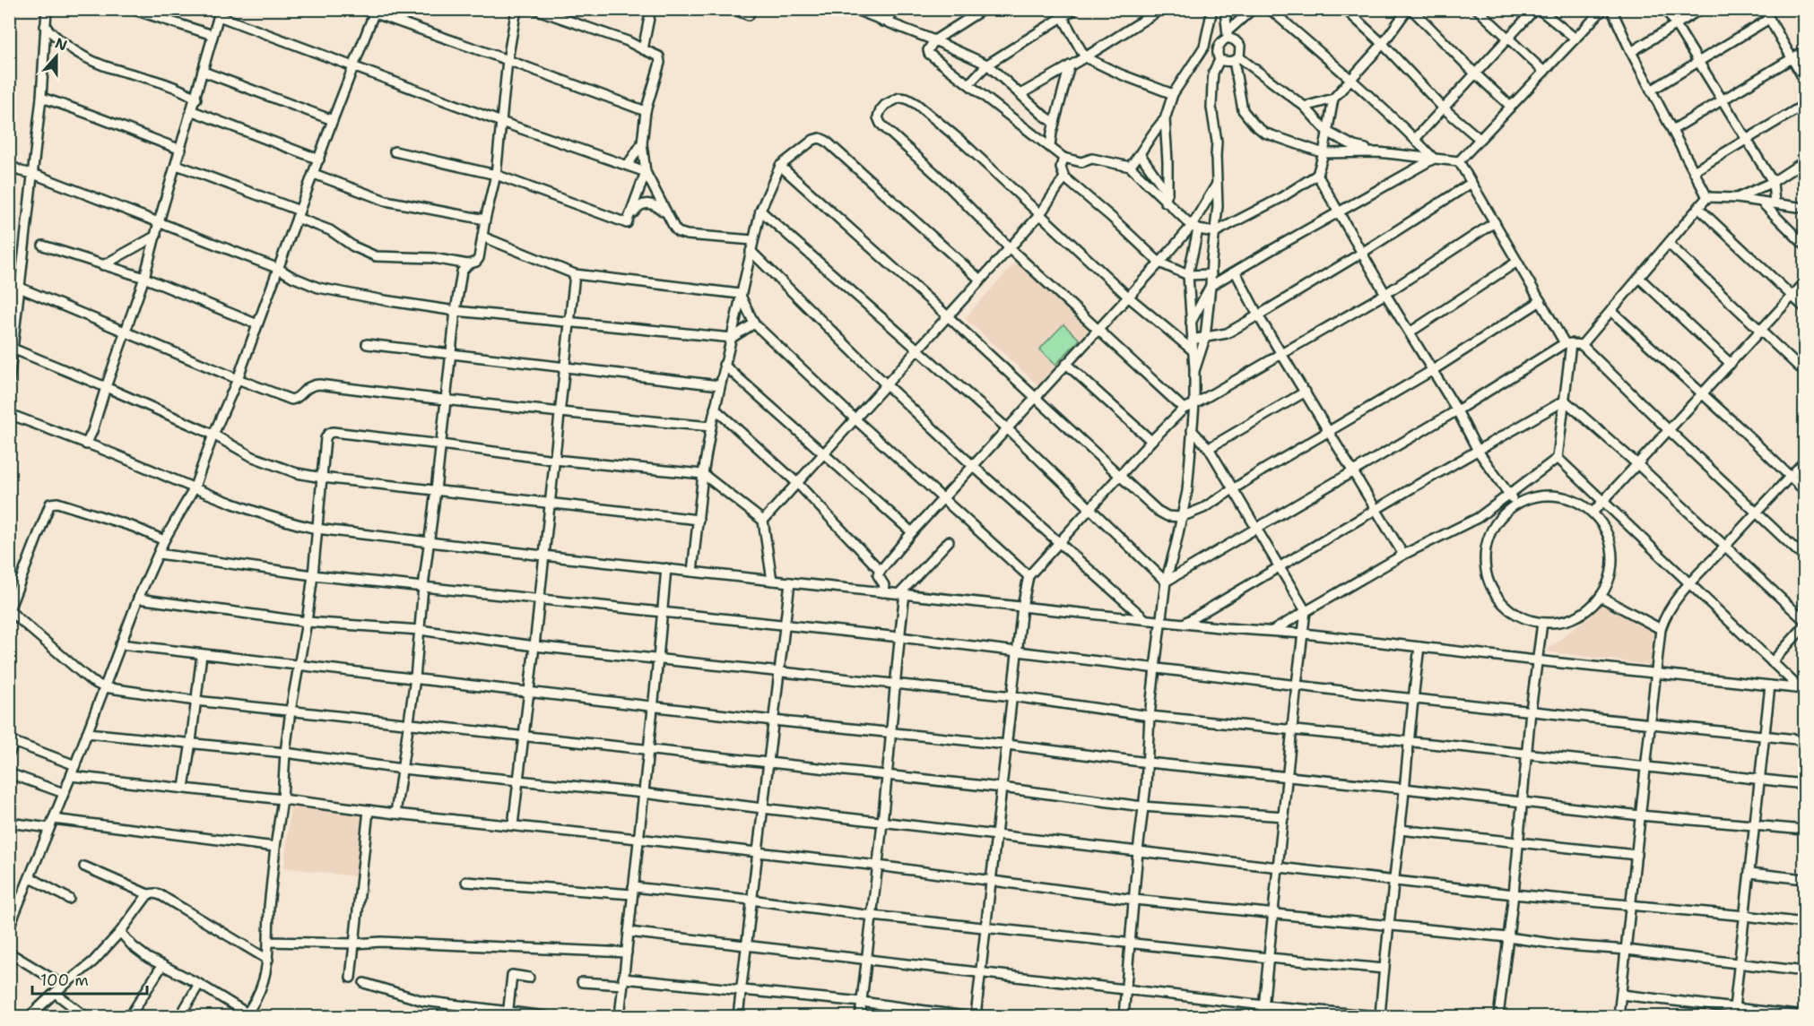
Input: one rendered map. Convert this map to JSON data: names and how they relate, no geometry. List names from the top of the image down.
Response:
{
  "scale_bar": "100 m",
  "north": "top"
}
